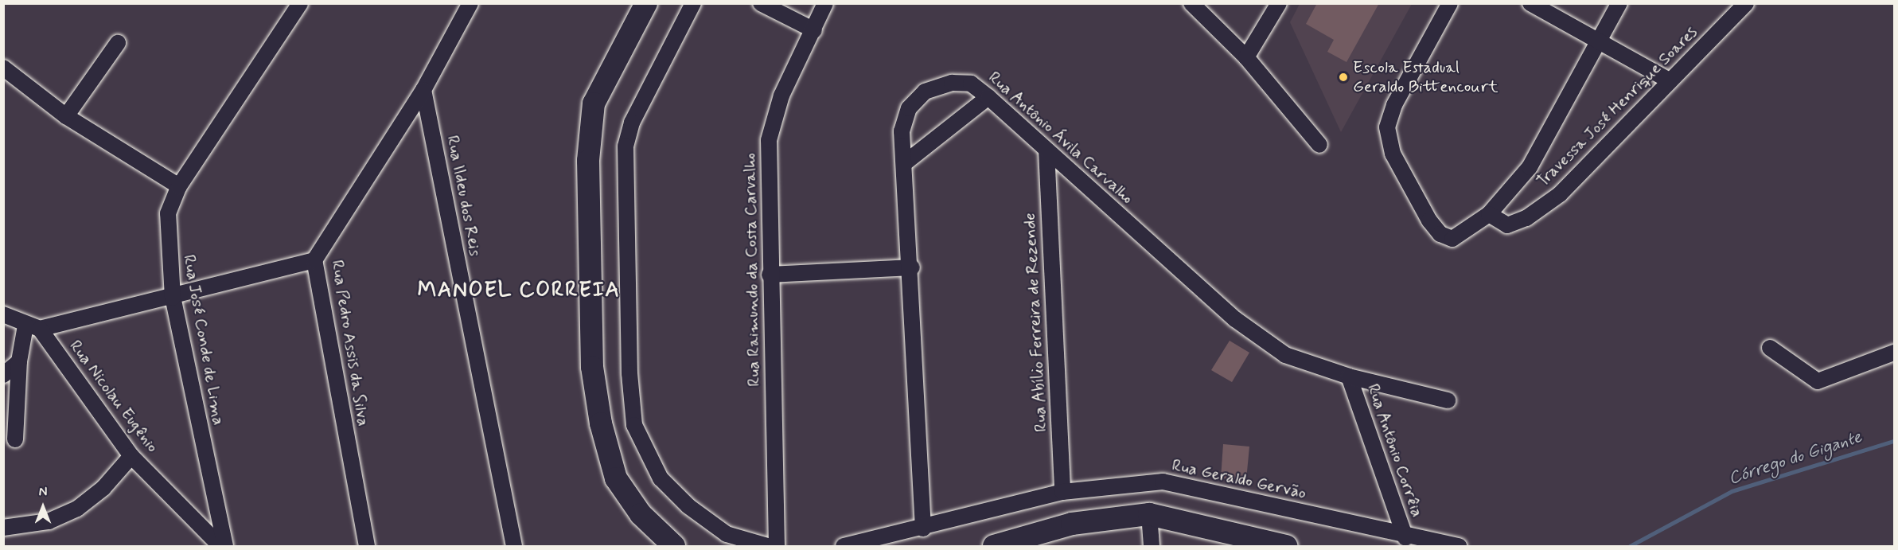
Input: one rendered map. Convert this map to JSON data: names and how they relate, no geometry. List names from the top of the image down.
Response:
{
  "streets": {
    "street": [
      "Travessa José Henrique Soares",
      "Rua Antônio Ávila Carvalho",
      "Rua Ildeu dos Reis",
      "Rua Raimundo da Costa Carvalho",
      "Rua Abílio Ferreira de Rezende",
      "Rua José Conde de Lima",
      "Rua Pedro Assis da Silva",
      "Rua Nicolau Eugênio",
      "Rua Antônio Corrêia",
      "Rua Geraldo Gervão"
    ]
  },
  "crossings": [
    ["Rua Antônio Ávila Carvalho", "Rua Abílio Ferreira de Rezende"],
    ["Rua Antônio Ávila Carvalho", "Rua Antônio Corrêia"],
    ["Rua Antônio Ávila Carvalho", "Rua Geraldo Gervão"],
    ["Rua Ildeu dos Reis", "Rua Pedro Assis da Silva"],
    ["Rua Abílio Ferreira de Rezende", "Rua Geraldo Gervão"],
    ["Rua Antônio Corrêia", "Rua Geraldo Gervão"]
  ],
  "districts": ["MANOEL CORREIA"],
  "water": ["Córrego do Gigante"],
  "places": ["Escola Estadual Geraldo Bittencourt"],
  "north": "top"
}
